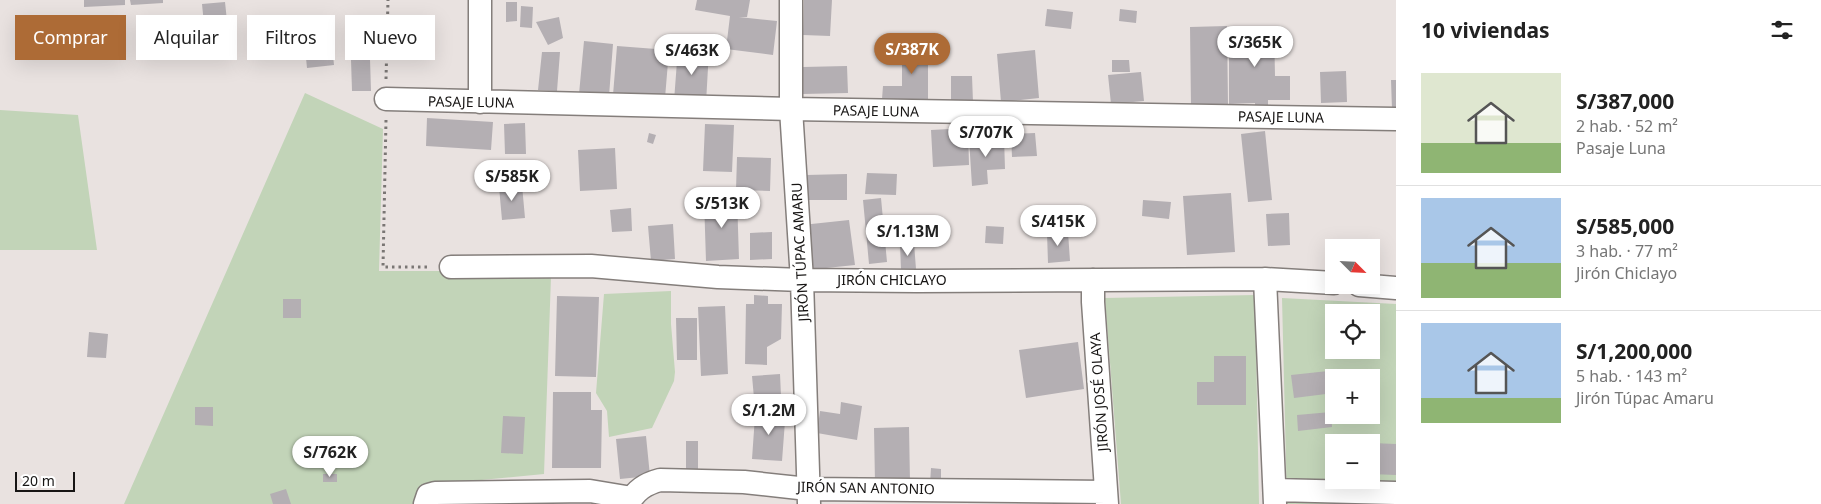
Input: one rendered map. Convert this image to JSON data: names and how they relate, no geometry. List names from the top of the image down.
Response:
{
  "streets": {
    "street": [
      "PASAJE LUNA",
      "JIRÓN TÚPAC AMARU",
      "JIRÓN CHICLAYO",
      "JIRÓN JOSÉ OLAYA",
      "JIRÓN SAN ANTONIO"
    ]
  },
  "crossings": [
    ["PASAJE LUNA", "JIRÓN TÚPAC AMARU"],
    ["JIRÓN TÚPAC AMARU", "JIRÓN CHICLAYO"],
    ["JIRÓN TÚPAC AMARU", "JIRÓN SAN ANTONIO"],
    ["JIRÓN CHICLAYO", "JIRÓN JOSÉ OLAYA"],
    ["JIRÓN JOSÉ OLAYA", "JIRÓN SAN ANTONIO"]
  ],
  "scale_bar": "20 m",
  "north": "bottom right",
  "page": {
    "heading": "10 viviendas",
    "chip": [
      "Comprar",
      "Alquilar",
      "Filtros",
      "Nuevo"
    ],
    "price": [
      "S/365K",
      "S/387K",
      "S/463K",
      "S/707K",
      "S/585K",
      "S/513K",
      "S/415K",
      "S/1.13M",
      "S/1.2M",
      "S/762K"
    ],
    "list": [
      {
        "name": "S/387,000",
        "note": "2 hab. · 52 m² · Pasaje Luna"
      },
      {
        "name": "S/585,000",
        "note": "3 hab. · 77 m² · Jirón Chiclayo"
      },
      {
        "name": "S/1,200,000",
        "note": "5 hab. · 143 m² · Jirón Túpac Amaru"
      }
    ],
    "map_buttons": ["+", "−"],
    "scale": "20 m"
  }
}
